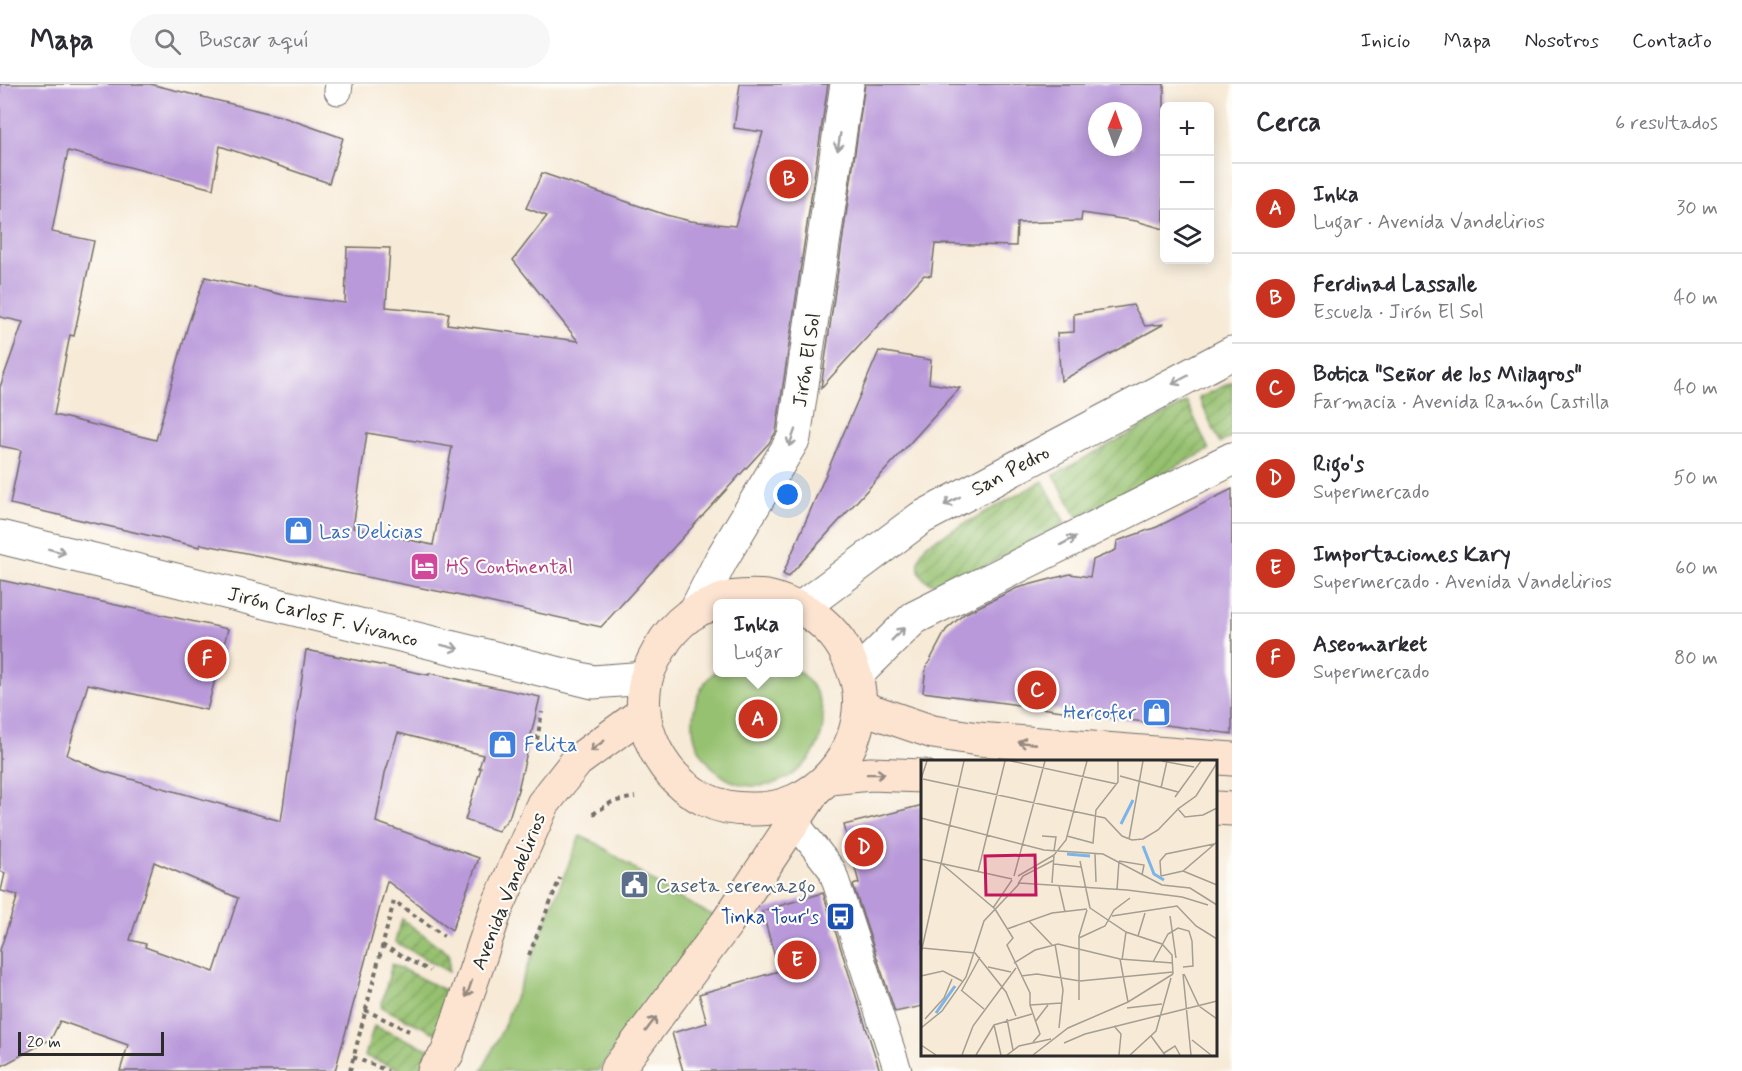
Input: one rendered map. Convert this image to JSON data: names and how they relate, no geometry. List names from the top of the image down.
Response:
{
  "streets": {
    "street": [
      "Jirón El Sol",
      "San Pedro",
      "Jirón Carlos F. Vivanco",
      "Avenida Vandelirios"
    ]
  },
  "one_way": ["Jirón El Sol", "Jirón Carlos F. Vivanco"],
  "places": {
    "shop": ["Las Delicias", "Hercofer", "Felita"],
    "hotel": ["HS Continental"],
    "public building": ["Caseta serenazgo"],
    "bus stop": ["Tinka Tour's"]
  },
  "scale_bar": "20 m",
  "north": "top",
  "page": {
    "header": "Mapa",
    "search": "Buscar aquí",
    "nav": [
      "Inicio",
      "Mapa",
      "Nosotros",
      "Contacto"
    ],
    "heading": ["Cerca", "6 resultados"],
    "map_buttons": ["+", "−"],
    "pins": [
      "B",
      "F",
      "C",
      "A",
      "D",
      "E"
    ],
    "list": [
      {
        "mark": "A",
        "name": "Inka",
        "note": "Lugar · Avenida Vandelirios",
        "value": "30 m"
      },
      {
        "mark": "B",
        "name": "Ferdinad Lassalle",
        "note": "Escuela · Jirón El Sol",
        "value": "40 m"
      },
      {
        "mark": "C",
        "name": "Botica \"Señor de los Milagros\"",
        "note": "Farmacia · Avenida Ramón Castilla",
        "value": "40 m"
      },
      {
        "mark": "D",
        "name": "Rigo's",
        "note": "Supermercado",
        "value": "50 m"
      },
      {
        "mark": "E",
        "name": "Importaciones Kary",
        "note": "Supermercado · Avenida Vandelirios",
        "value": "60 m"
      },
      {
        "mark": "F",
        "name": "Aseomarket",
        "note": "Supermercado",
        "value": "80 m"
      }
    ],
    "popup": ["Inka", "Lugar"],
    "scale": "20 m"
  }
}
